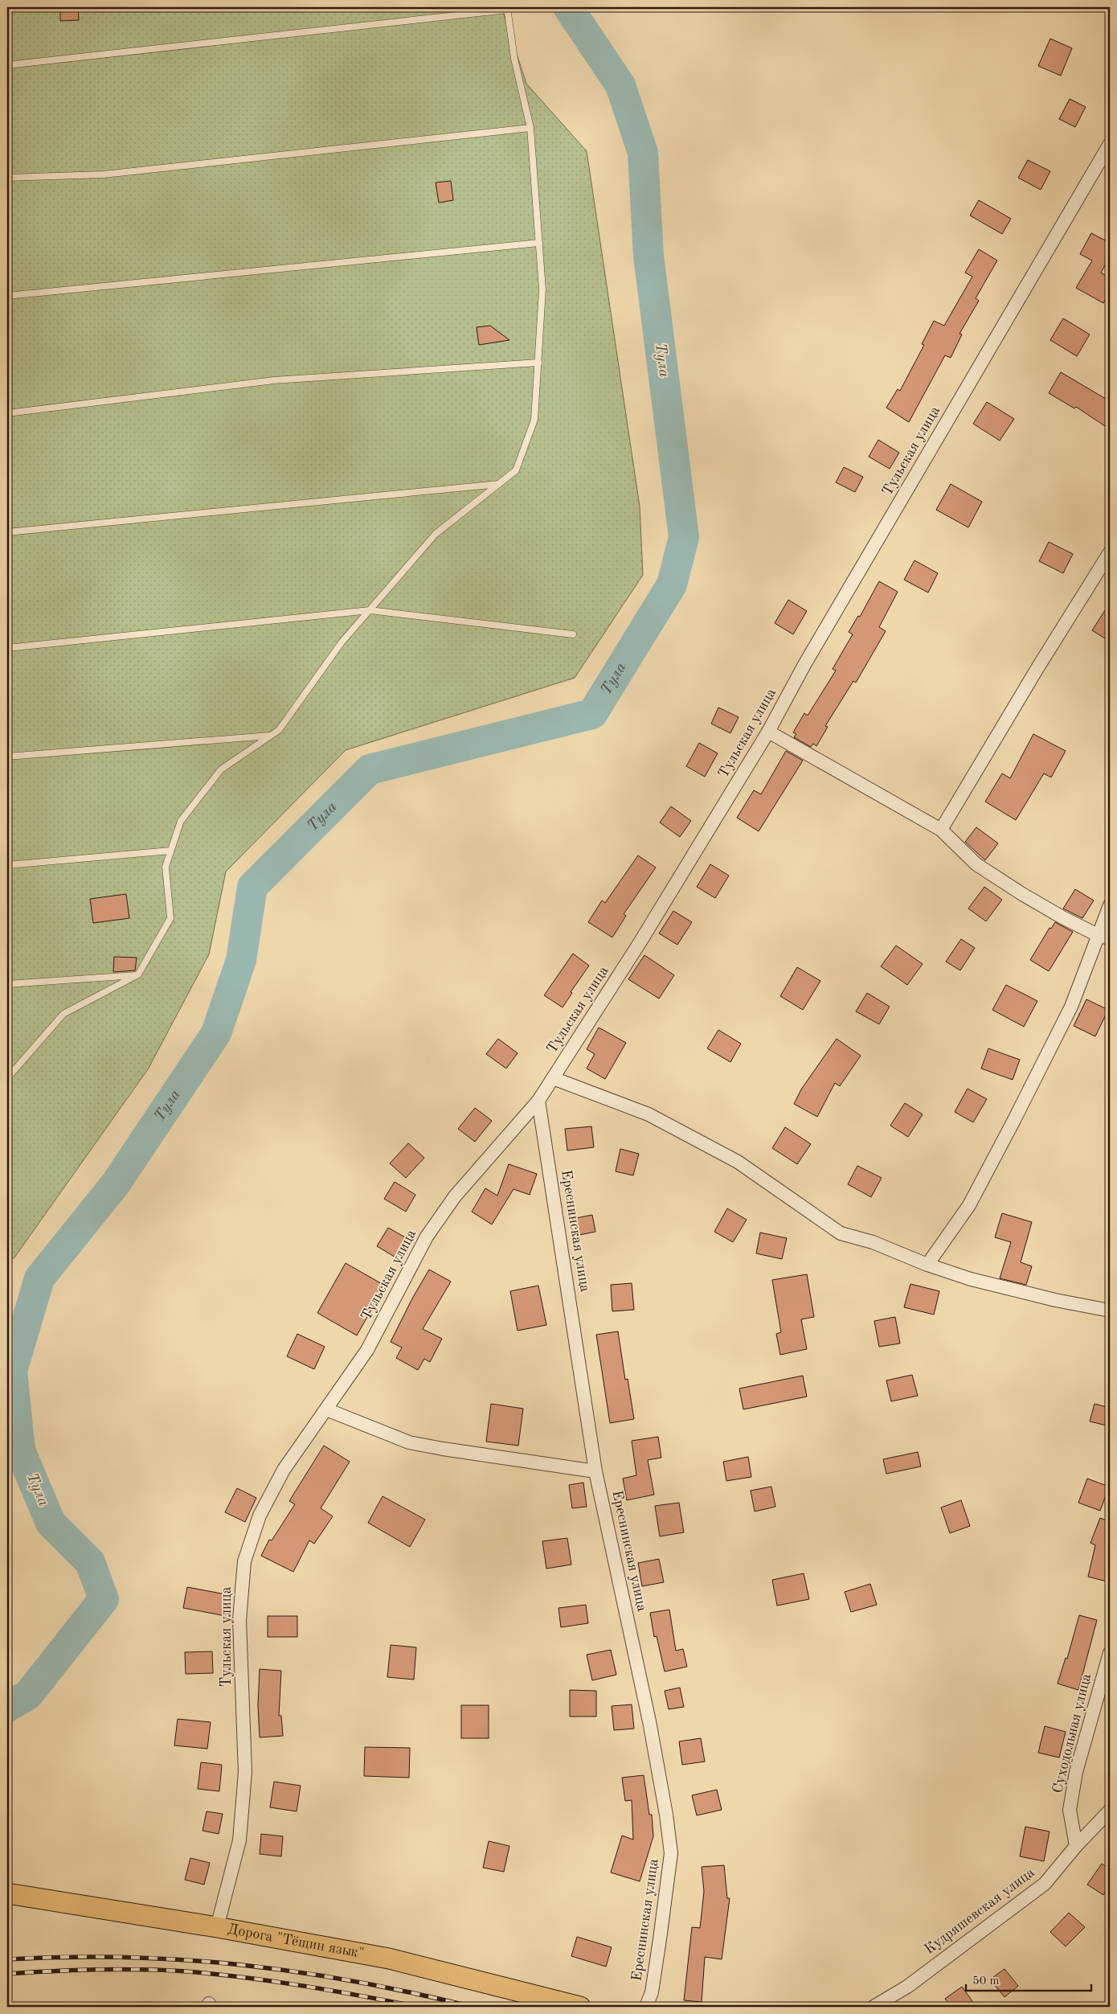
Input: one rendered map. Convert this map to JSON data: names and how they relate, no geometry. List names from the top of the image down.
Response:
{
  "streets": {
    "main road": ["Дорога \"Тёщин язык\""],
    "street": [
      "Тульская улица",
      "Ереснинская улица",
      "Суходольная улица",
      "Кудряшевская улица"
    ]
  },
  "crossings": [
    ["Тульская улица", "Ереснинская улица"],
    ["Тульская улица", "Дорога \"Тёщин язык\""],
    ["Суходольная улица", "Кудряшевская улица"]
  ],
  "water": ["Тула"],
  "scale_bar": "50 m"
}
